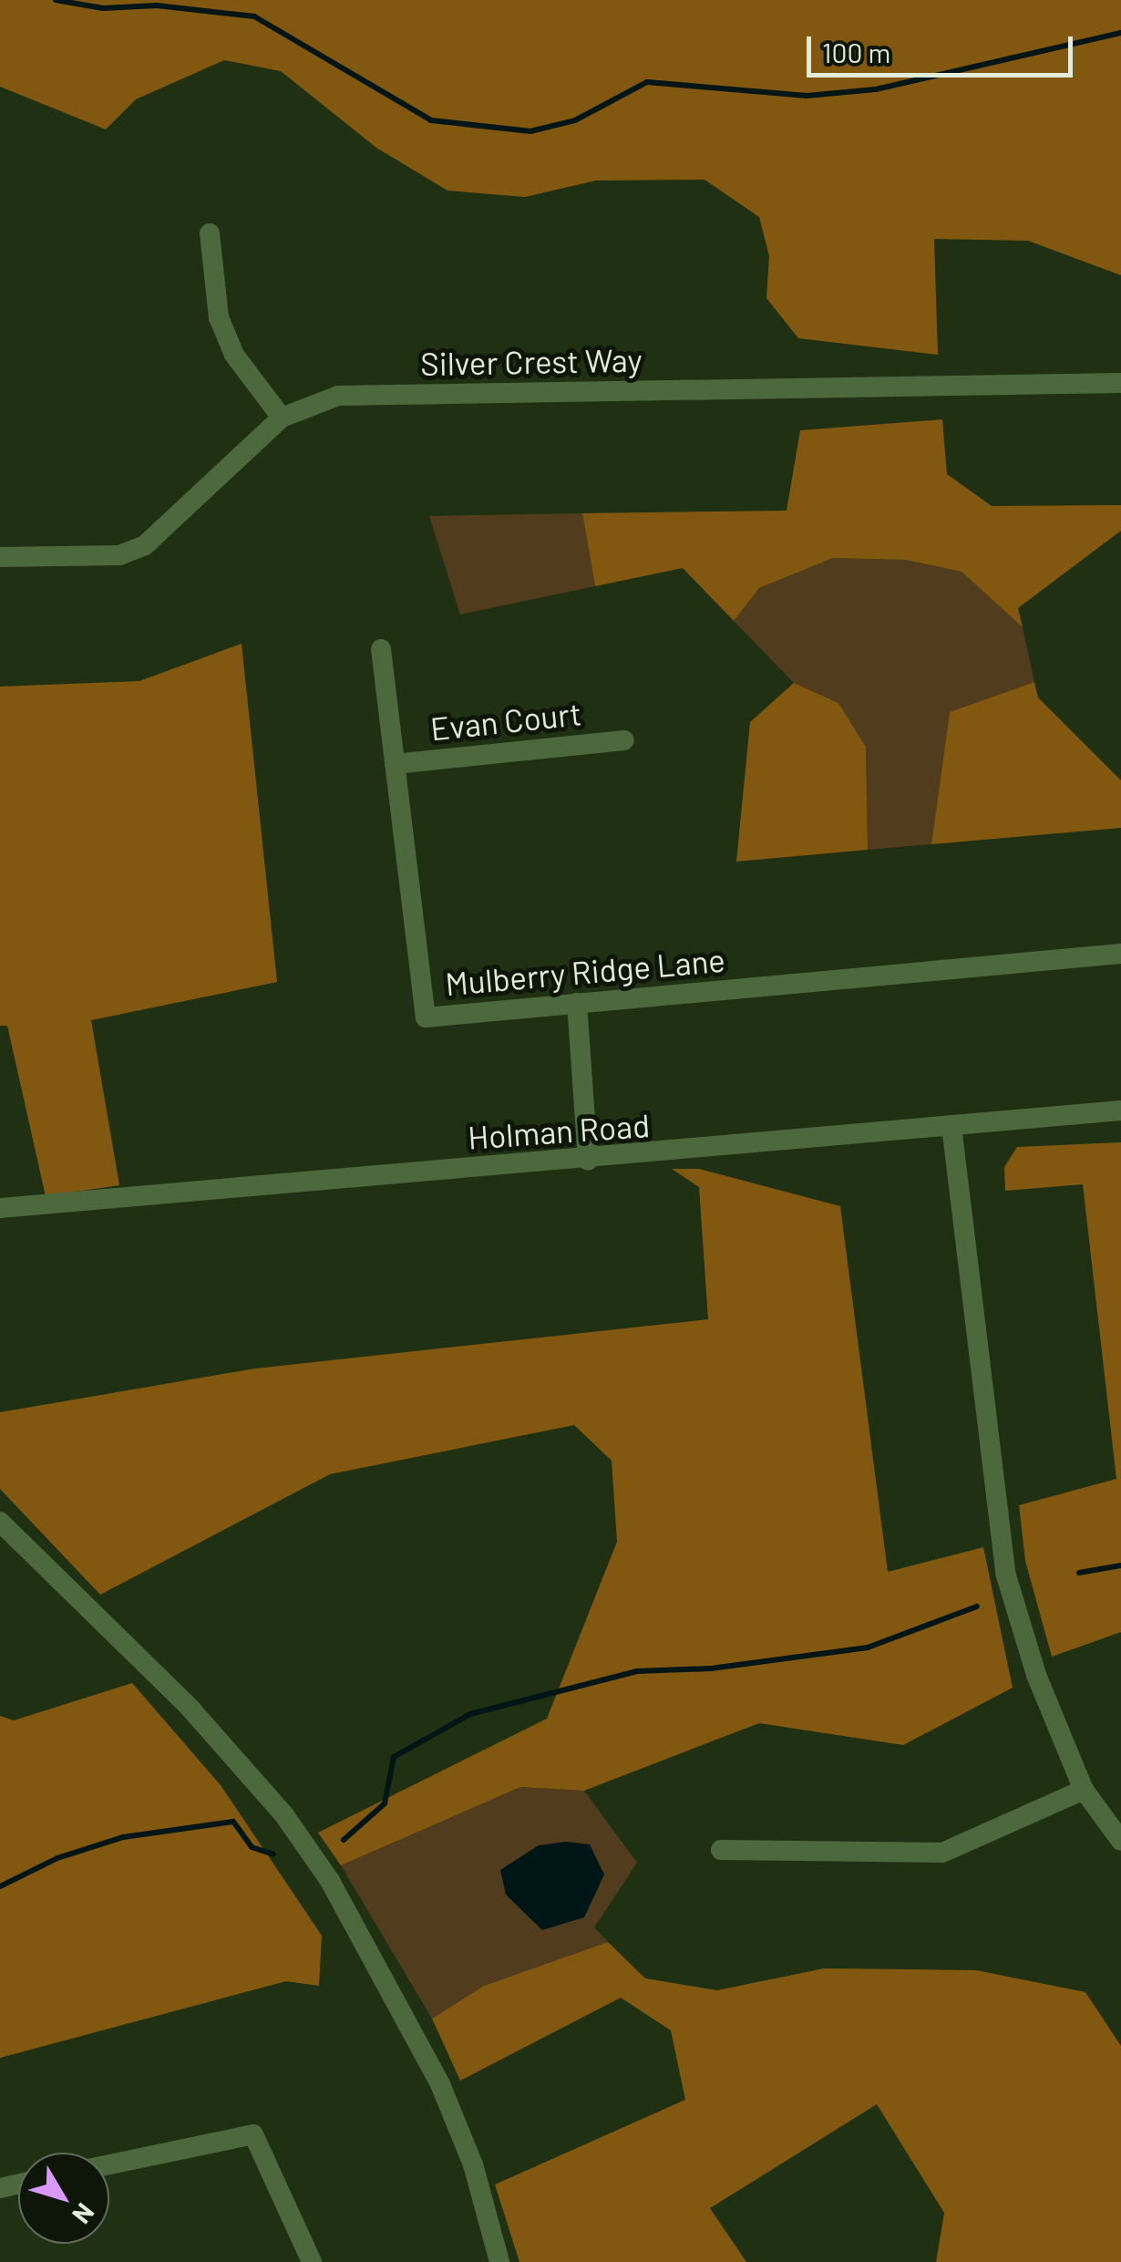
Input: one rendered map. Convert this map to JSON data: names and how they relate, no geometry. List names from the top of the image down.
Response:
{
  "streets": {
    "street": [
      "Silver Crest Way",
      "Evan Court",
      "Mulberry Ridge Lane",
      "Holman Road"
    ]
  },
  "crossings": [
    ["Evan Court", "Mulberry Ridge Lane"]
  ],
  "scale_bar": "100 m",
  "north": "bottom right"
}
